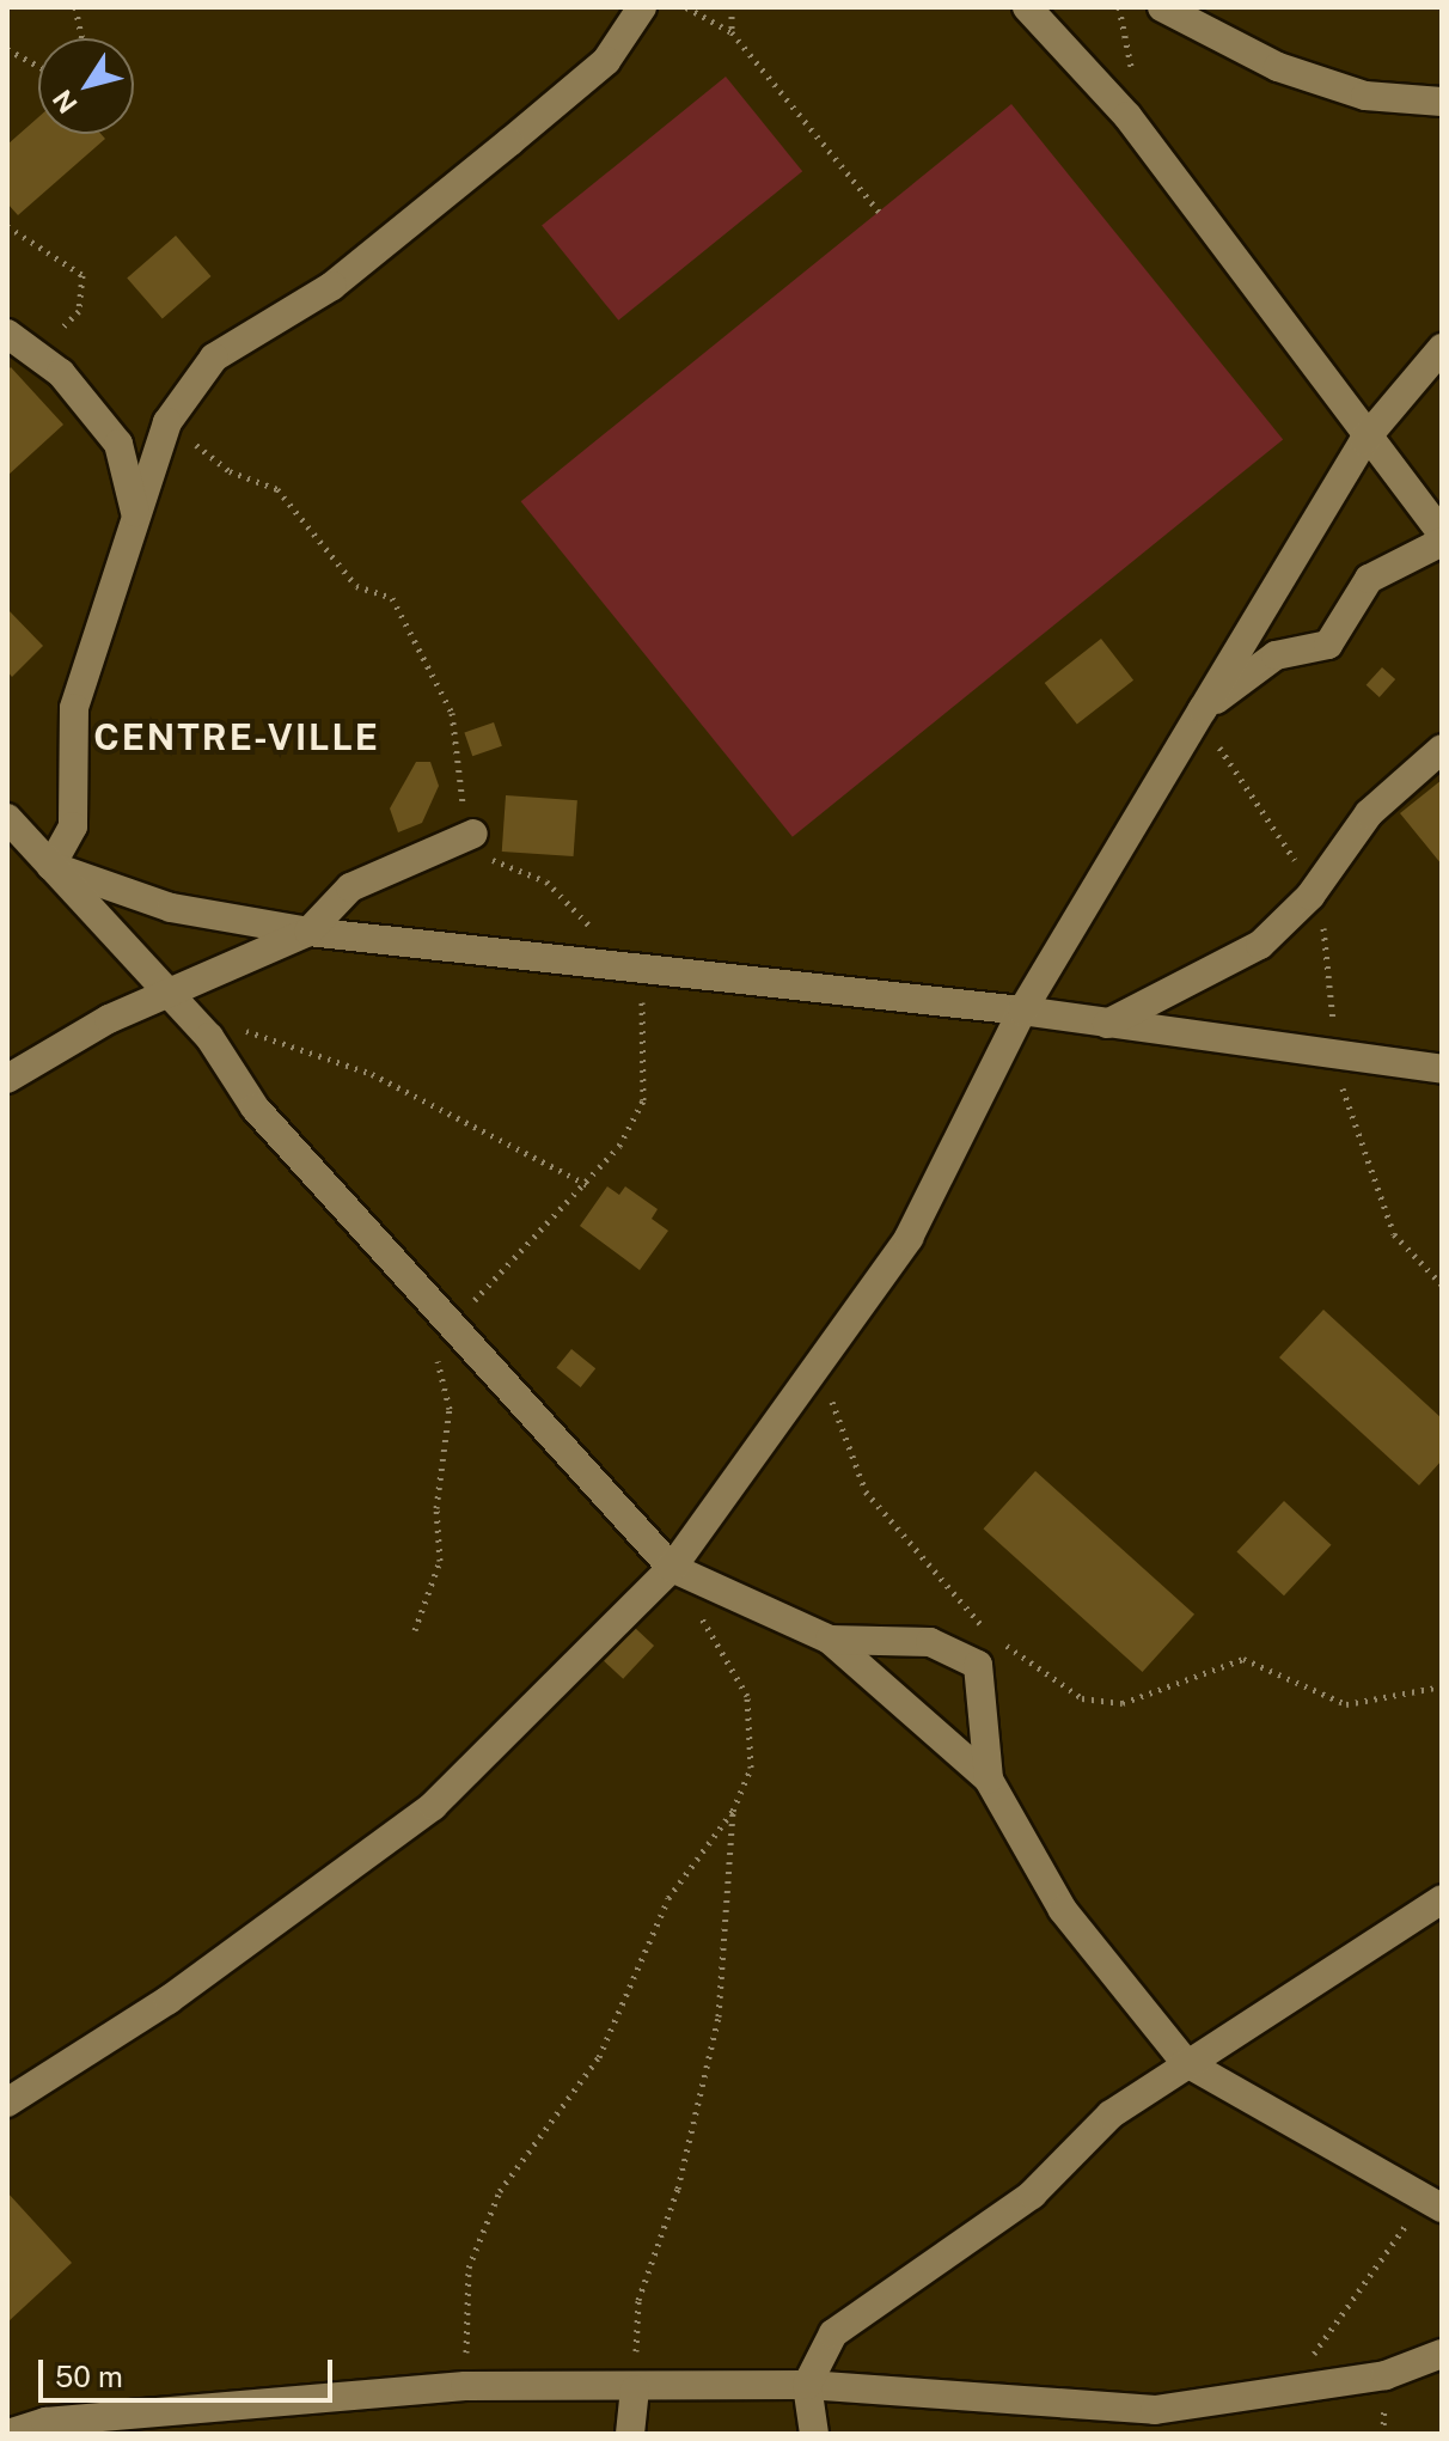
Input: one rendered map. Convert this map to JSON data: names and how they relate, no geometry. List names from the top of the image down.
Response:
{
  "districts": ["CENTRE-VILLE"],
  "scale_bar": "50 m",
  "north": "bottom left"
}
